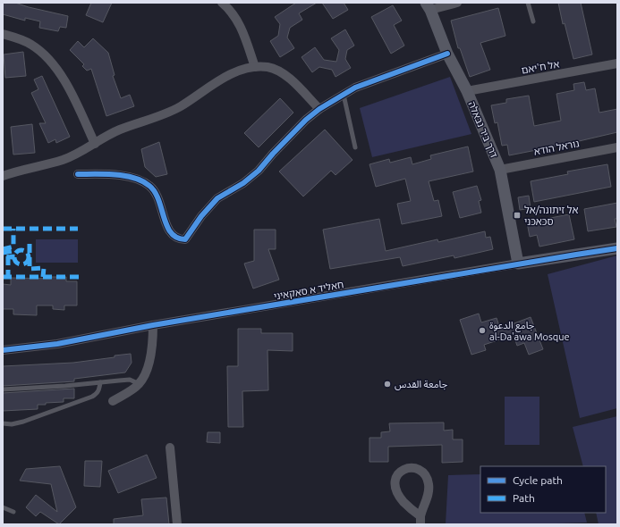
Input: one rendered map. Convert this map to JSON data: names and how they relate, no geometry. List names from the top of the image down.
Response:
{
  "streets": {
    "street": [
      "אל ח'יאם",
      "דרך ביר נבאלה",
      "נוראל הודא",
      "חאליד א סאקאיני"
    ]
  },
  "crossings": [
    ["אל ח'יאם", "דרך ביר נבאלה"],
    ["דרך ביר נבאלה", "נוראל הודא"],
    ["דרך ביר נבאלה", "חאליד א סאקאיני"]
  ],
  "places": {
    "transit": ["אל זיתונה/אל סכאכני"],
    "other": ["جامع الدعوة al-Da'awa Mosque", "جامعة القدس"]
  },
  "legend": ["Cycle path", "Path"]
}
